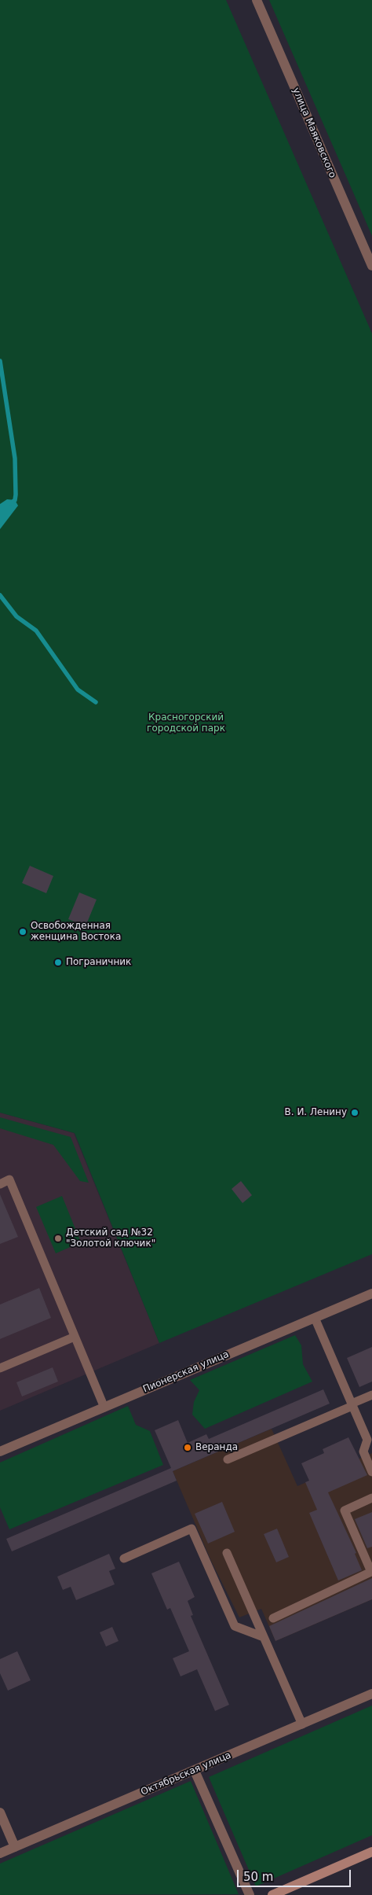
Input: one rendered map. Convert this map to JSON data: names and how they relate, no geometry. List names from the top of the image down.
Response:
{
  "streets": {
    "street": ["улица Маяковского", "Пионерская улица", "Октябрьская улица"]
  },
  "parks": ["Красногорский городской парк"],
  "places": [
    "Освобожденная женщина Востока",
    "Пограничник",
    "В. И. Ленину",
    "Детский сад №32 \"Золотой ключик\"",
    "Веранда"
  ],
  "scale_bar": "50 m"
}
